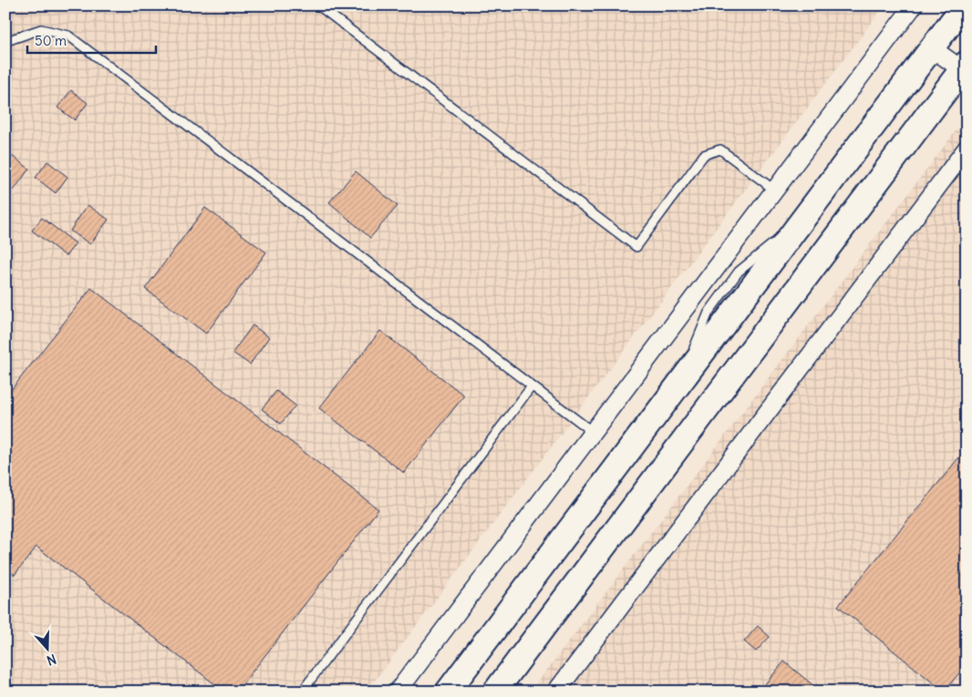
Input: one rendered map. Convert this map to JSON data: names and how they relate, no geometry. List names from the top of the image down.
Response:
{
  "scale_bar": "50 m",
  "north": "bottom"
}
